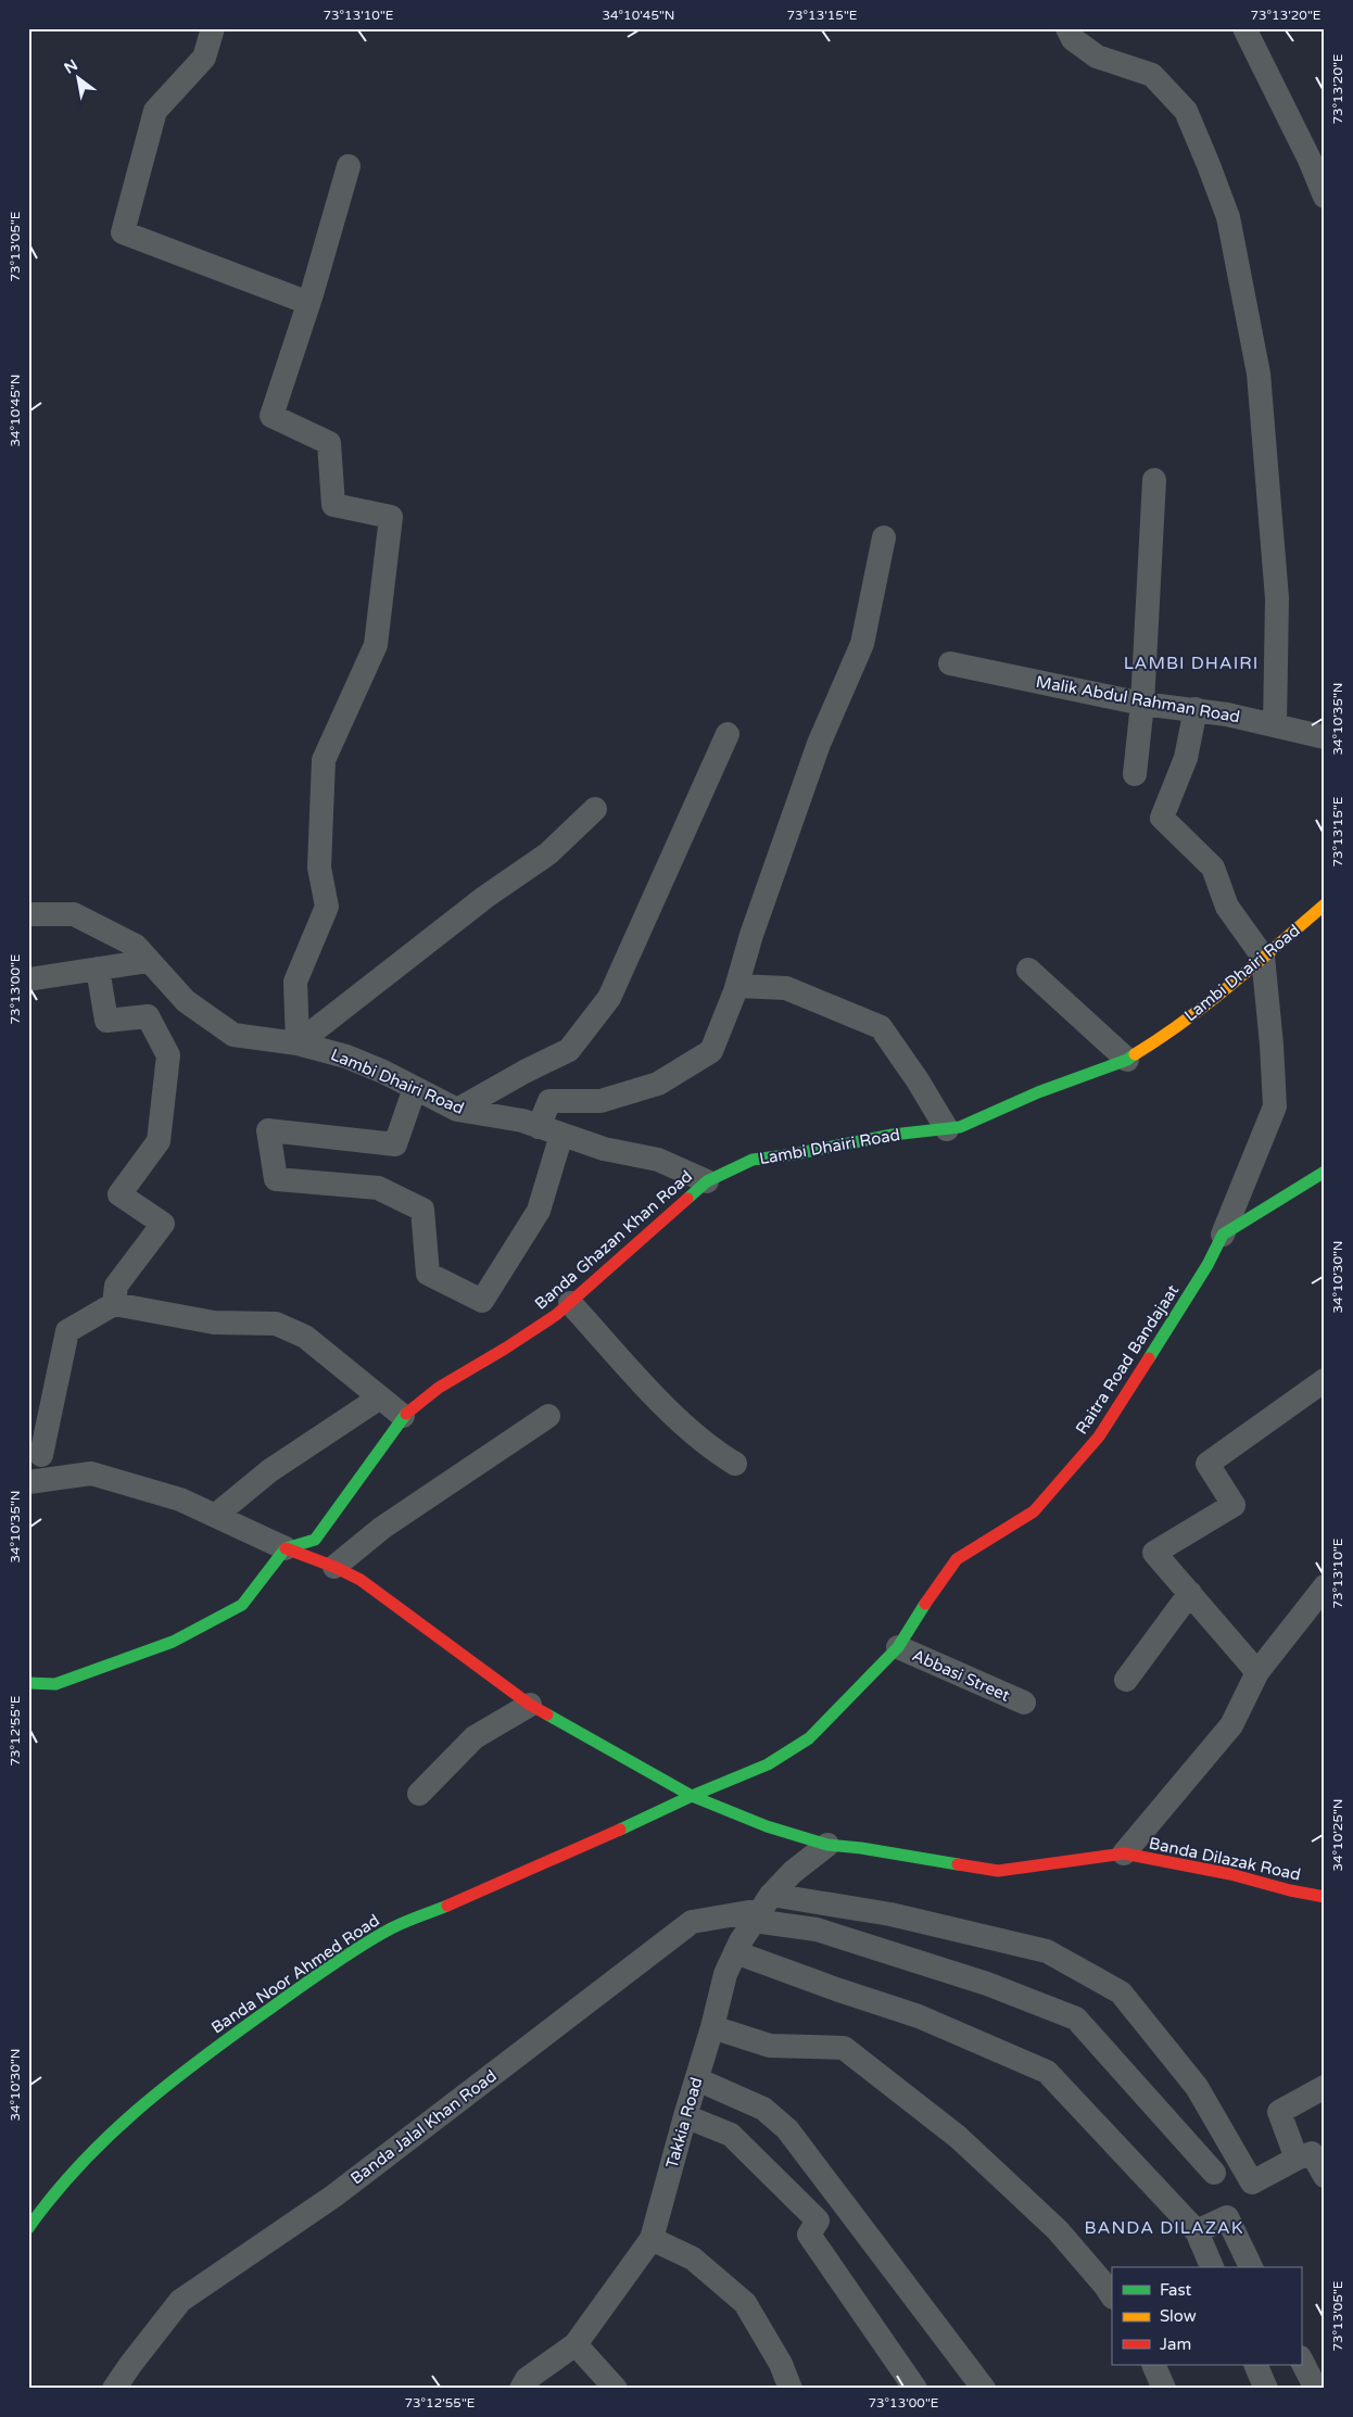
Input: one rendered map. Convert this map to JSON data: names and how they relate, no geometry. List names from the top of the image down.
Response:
{
  "streets": {
    "street": [
      "Malik Abdul Rahman Road",
      "Lambi Dhairi Road",
      "Banda Ghazan Khan Road",
      "Raitra Road Bandajaat",
      "Abbasi Street",
      "Banda Dilazak Road",
      "Banda Noor Ahmed Road",
      "Takkia Road",
      "Banda Jalal Khan Road"
    ]
  },
  "crossings": [
    ["Lambi Dhairi Road", "Banda Ghazan Khan Road"],
    ["Banda Ghazan Khan Road", "Banda Dilazak Road"],
    ["Raitra Road Bandajaat", "Abbasi Street"],
    ["Raitra Road Bandajaat", "Banda Dilazak Road"],
    ["Raitra Road Bandajaat", "Banda Noor Ahmed Road"],
    ["Banda Dilazak Road", "Banda Noor Ahmed Road"],
    ["Banda Dilazak Road", "Takkia Road"],
    ["Takkia Road", "Banda Jalal Khan Road"]
  ],
  "districts": ["LAMBI DHAIRI", "BANDA DILAZAK"],
  "legend": ["Fast", "Slow", "Jam"],
  "north": "top left",
  "coordinates": [
    "73°13'10\"E",
    "34°10'45\"N",
    "73°13'15\"E",
    "73°13'20\"E",
    "73°13'05\"E",
    "34°10'35\"N",
    "73°13'00\"E",
    "34°10'30\"N",
    "73°12'55\"E",
    "34°10'25\"N"
  ]
}
